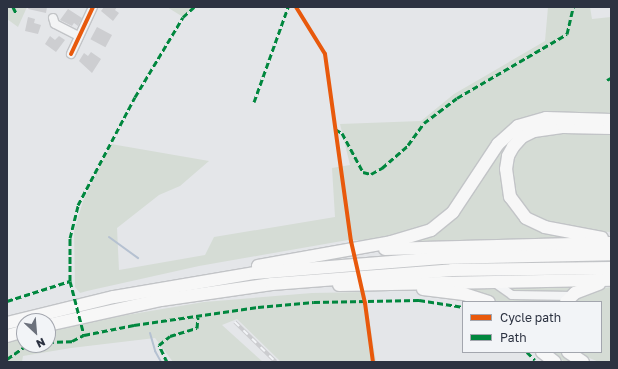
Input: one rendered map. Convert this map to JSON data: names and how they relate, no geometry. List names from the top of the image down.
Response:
{
  "legend": ["Cycle path", "Path"],
  "north": "bottom right"
}
